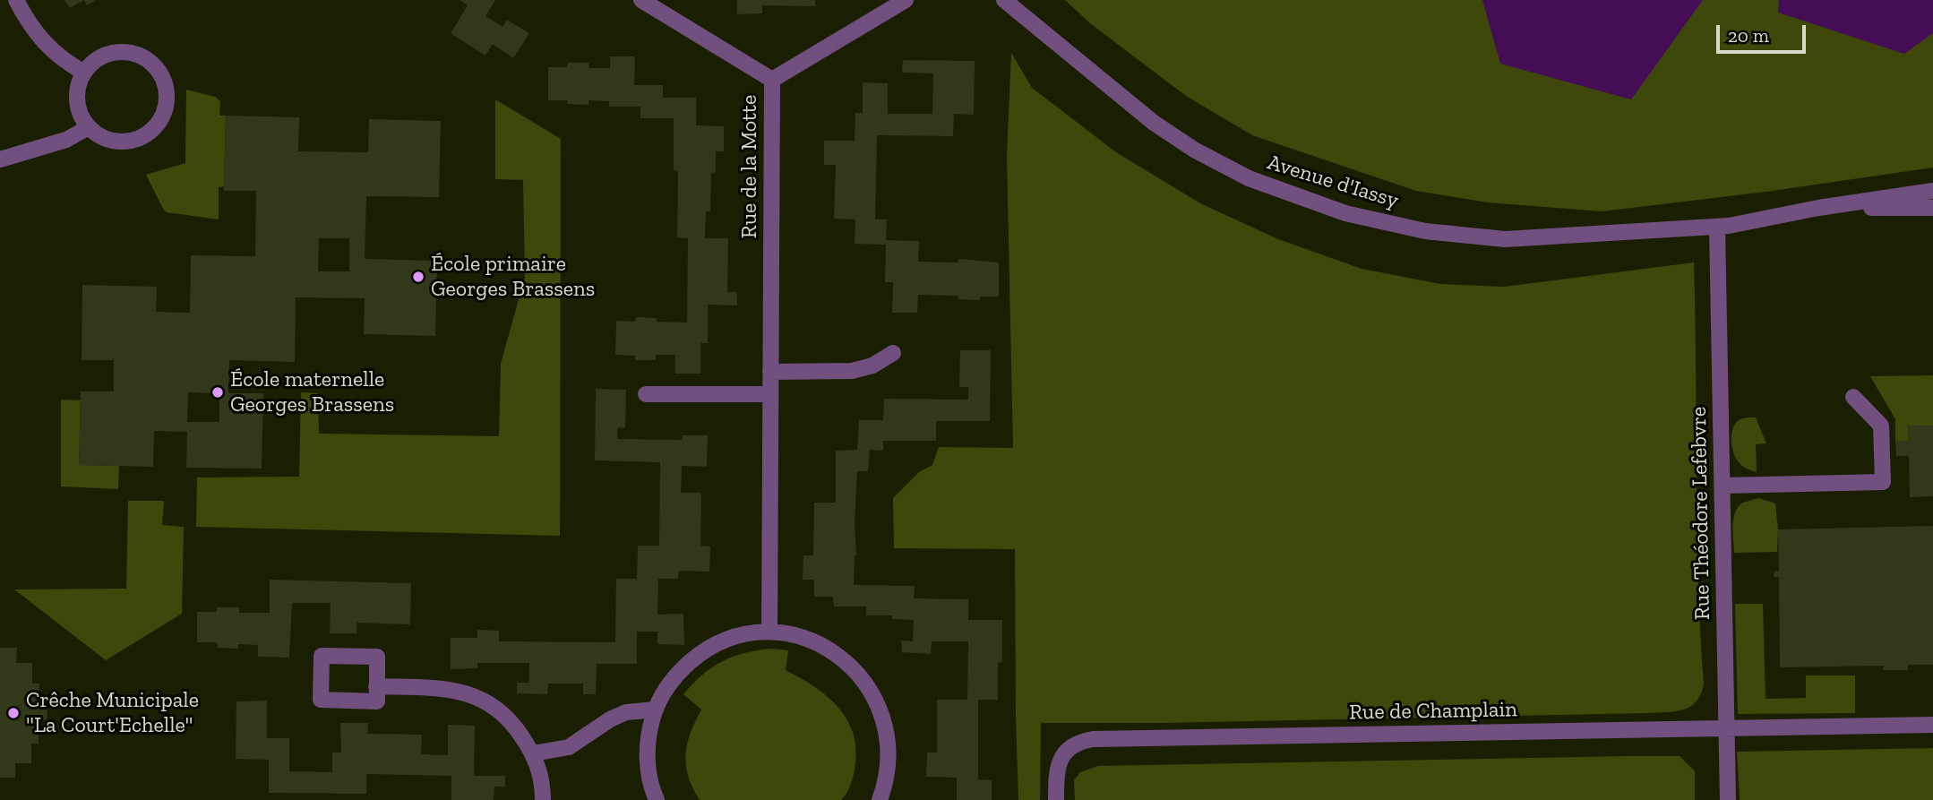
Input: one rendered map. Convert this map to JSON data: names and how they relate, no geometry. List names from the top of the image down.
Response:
{
  "streets": {
    "street": [
      "Rue de la Motte",
      "Avenue d'Iassy",
      "Rue Théodore Lefebvre",
      "Rue de Champlain"
    ]
  },
  "crossings": [
    ["Avenue d'Iassy", "Rue Théodore Lefebvre"],
    ["Rue Théodore Lefebvre", "Rue de Champlain"]
  ],
  "places": ["École primaire Georges Brassens", "École maternelle Georges Brassens", "Crêche Municipale \"La Court'Echelle\""],
  "scale_bar": "20 m"
}
